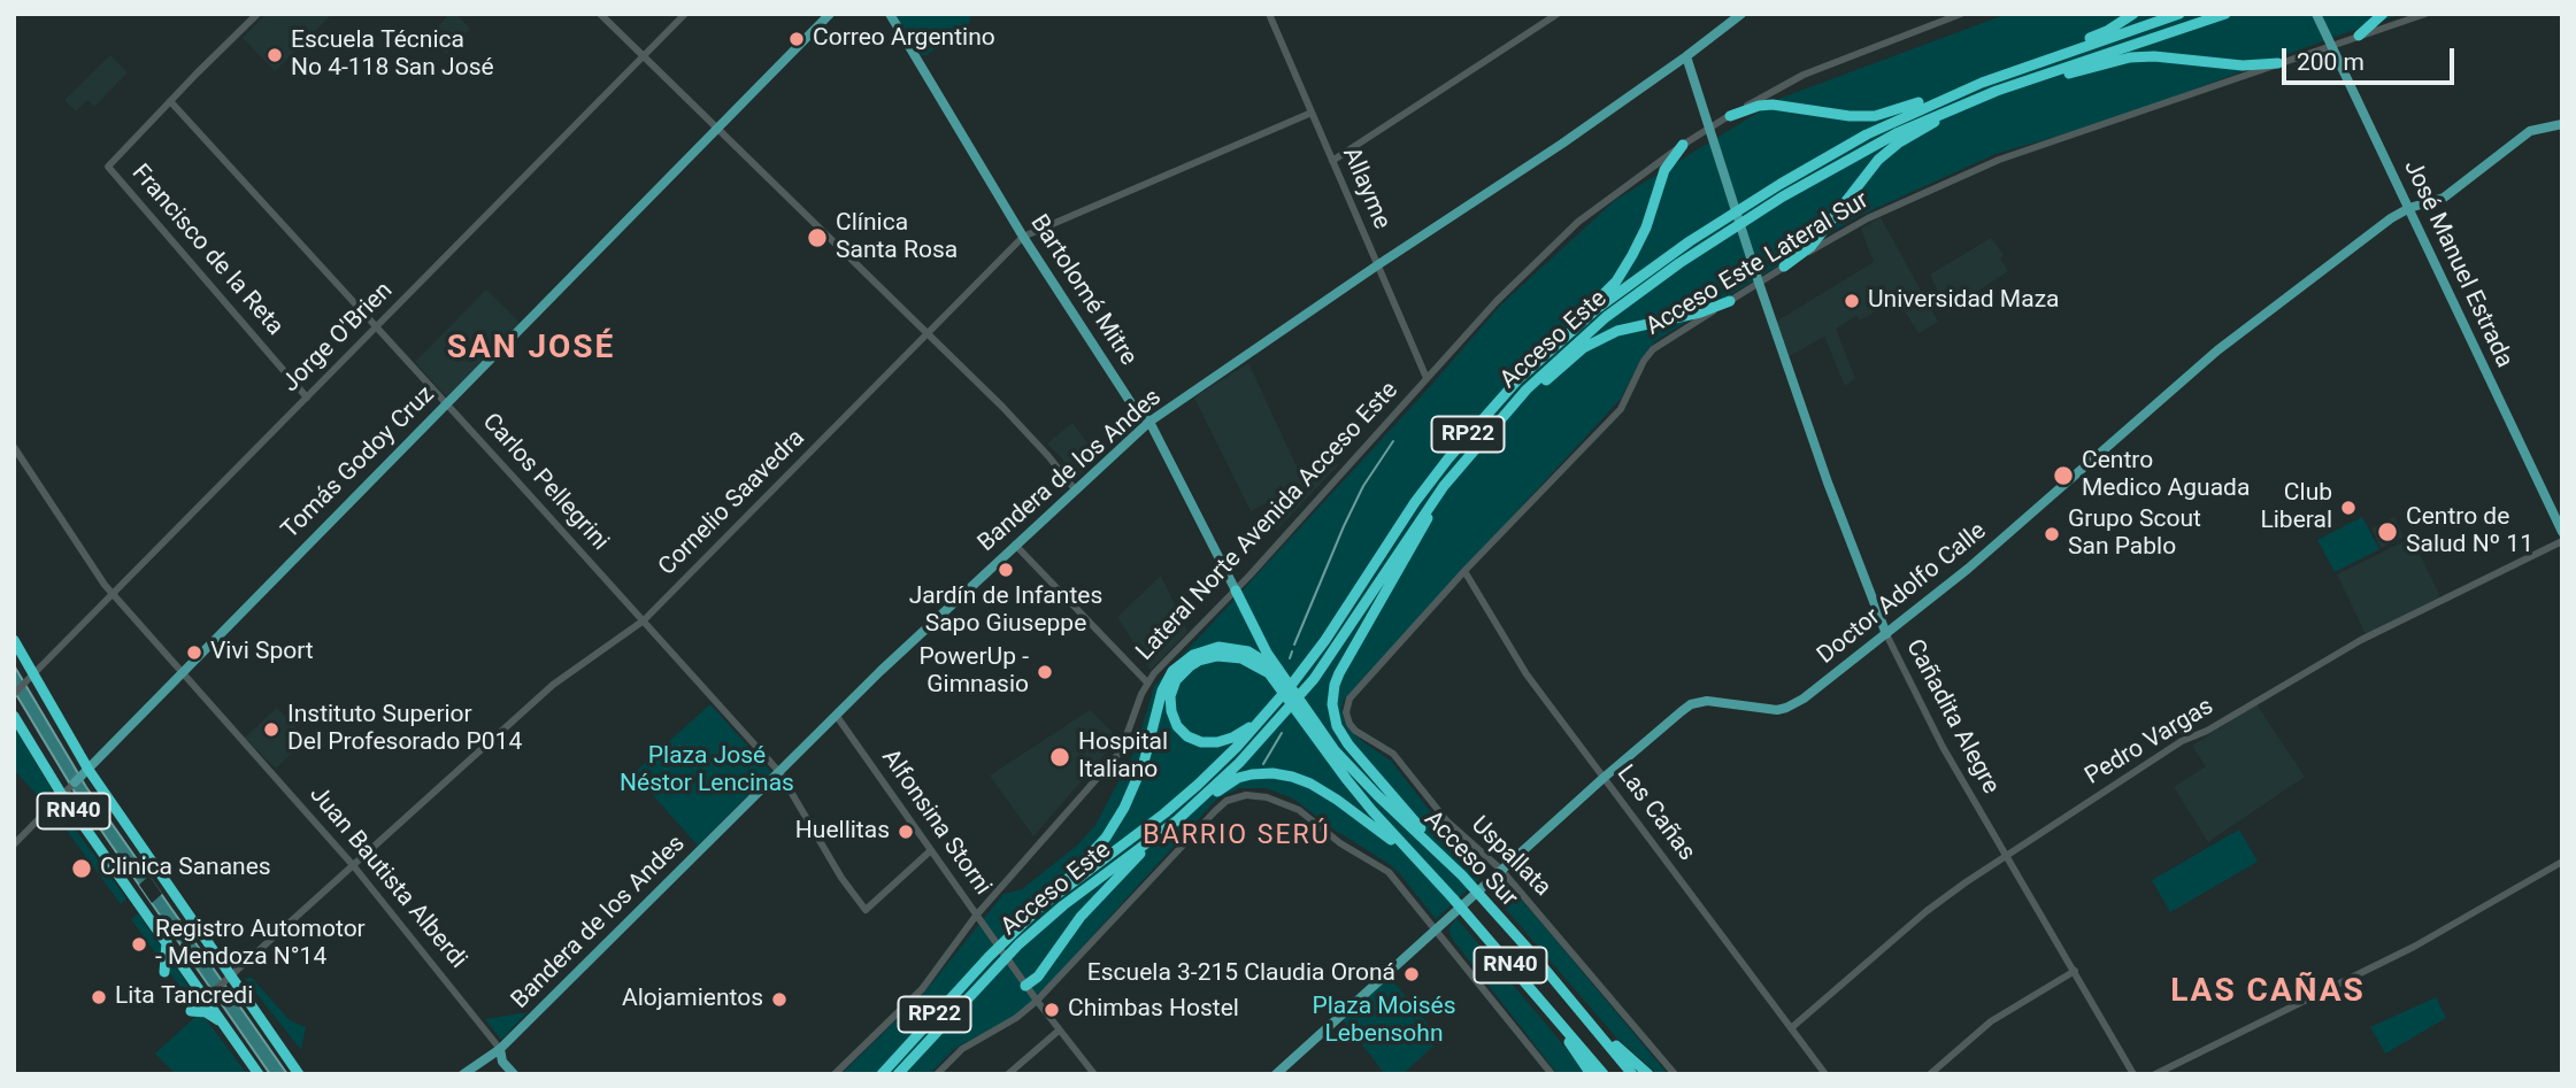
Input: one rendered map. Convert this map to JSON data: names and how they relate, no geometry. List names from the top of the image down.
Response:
{
  "streets": {
    "highway": [
      "Acceso Este",
      "RP22",
      "RN40",
      "Acceso Sur"
    ],
    "main road": [
      "José Manuel Estrada",
      "Bartolomé Mitre",
      "Tomás Godoy Cruz",
      "Bandera de los Andes",
      "Doctor Adolfo Calle",
      "Cañadita Alegre",
      "Juan Bautista Alberdi"
    ],
    "street": [
      "Allayme",
      "Francisco de la Reta",
      "Acceso Este Lateral Sur",
      "Jorge O'Brien",
      "Carlos Pellegrini",
      "Cornelio Saavedra",
      "Lateral Norte Avenida Acceso Este",
      "Pedro Vargas",
      "Las Cañas",
      "Alfonsina Storni",
      "Uspallata"
    ]
  },
  "crossings": [
    ["Allayme", "Bandera de los Andes"],
    ["Allayme", "Cornelio Saavedra"],
    ["Allayme", "Lateral Norte Avenida Acceso Este"],
    ["Francisco de la Reta", "Jorge O'Brien"],
    ["Francisco de la Reta", "Carlos Pellegrini"],
    ["Acceso Este Lateral Sur", "José Manuel Estrada"],
    ["Acceso Este Lateral Sur", "Cañadita Alegre"],
    ["Acceso Este Lateral Sur", "Las Cañas"],
    ["Acceso Este Lateral Sur", "Uspallata"],
    ["José Manuel Estrada", "Doctor Adolfo Calle"],
    ["Bartolomé Mitre", "Bandera de los Andes"],
    ["Bartolomé Mitre", "Cornelio Saavedra"],
    ["Bartolomé Mitre", "Lateral Norte Avenida Acceso Este"],
    ["Bartolomé Mitre", "Acceso Sur"],
    ["Jorge O'Brien", "Carlos Pellegrini"],
    ["Jorge O'Brien", "RN40"],
    ["Jorge O'Brien", "Juan Bautista Alberdi"],
    ["Tomás Godoy Cruz", "Carlos Pellegrini"],
    ["Tomás Godoy Cruz", "RN40"],
    ["Tomás Godoy Cruz", "Juan Bautista Alberdi"],
    ["Bandera de los Andes", "Carlos Pellegrini"],
    ["Bandera de los Andes", "Cañadita Alegre"],
    ["Bandera de los Andes", "Alfonsina Storni"],
    ["Bandera de los Andes", "Juan Bautista Alberdi"],
    ["Carlos Pellegrini", "Cornelio Saavedra"],
    ["Carlos Pellegrini", "Alfonsina Storni"],
    ["Cornelio Saavedra", "RN40"],
    ["Cornelio Saavedra", "Juan Bautista Alberdi"],
    ["Lateral Norte Avenida Acceso Este", "Cañadita Alegre"],
    ["Lateral Norte Avenida Acceso Este", "Alfonsina Storni"],
    ["Lateral Norte Avenida Acceso Este", "Acceso Sur"],
    ["Doctor Adolfo Calle", "Cañadita Alegre"],
    ["Doctor Adolfo Calle", "Las Cañas"],
    ["Doctor Adolfo Calle", "Uspallata"],
    ["Cañadita Alegre", "Pedro Vargas"],
    ["Pedro Vargas", "Las Cañas"]
  ],
  "districts": ["SAN JOSÉ", "BARRIO SERÚ", "LAS CAÑAS"],
  "parks": ["Plaza José Néstor Lencinas", "Plaza Moisés Lebensohn"],
  "places": [
    "Correo Argentino",
    "Escuela Técnica No 4-118 San José",
    "Clínica Santa Rosa",
    "Universidad Maza",
    "Centro Medico Aguada",
    "Club Liberal",
    "Centro de Salud Nº 11",
    "Grupo Scout San Pablo",
    "Jardín de Infantes Sapo Giuseppe",
    "Vivi Sport",
    "PowerUp - Gimnasio",
    "Instituto Superior Del Profesorado P014",
    "Hospital Italiano",
    "Huellitas",
    "Clinica Sananes",
    "Registro Automotor - Mendoza N°14",
    "Escuela 3-215 Claudia Oroná",
    "Lita Tancredi",
    "Alojamientos",
    "Chimbas Hostel"
  ],
  "scale_bar": "200 m"
}
